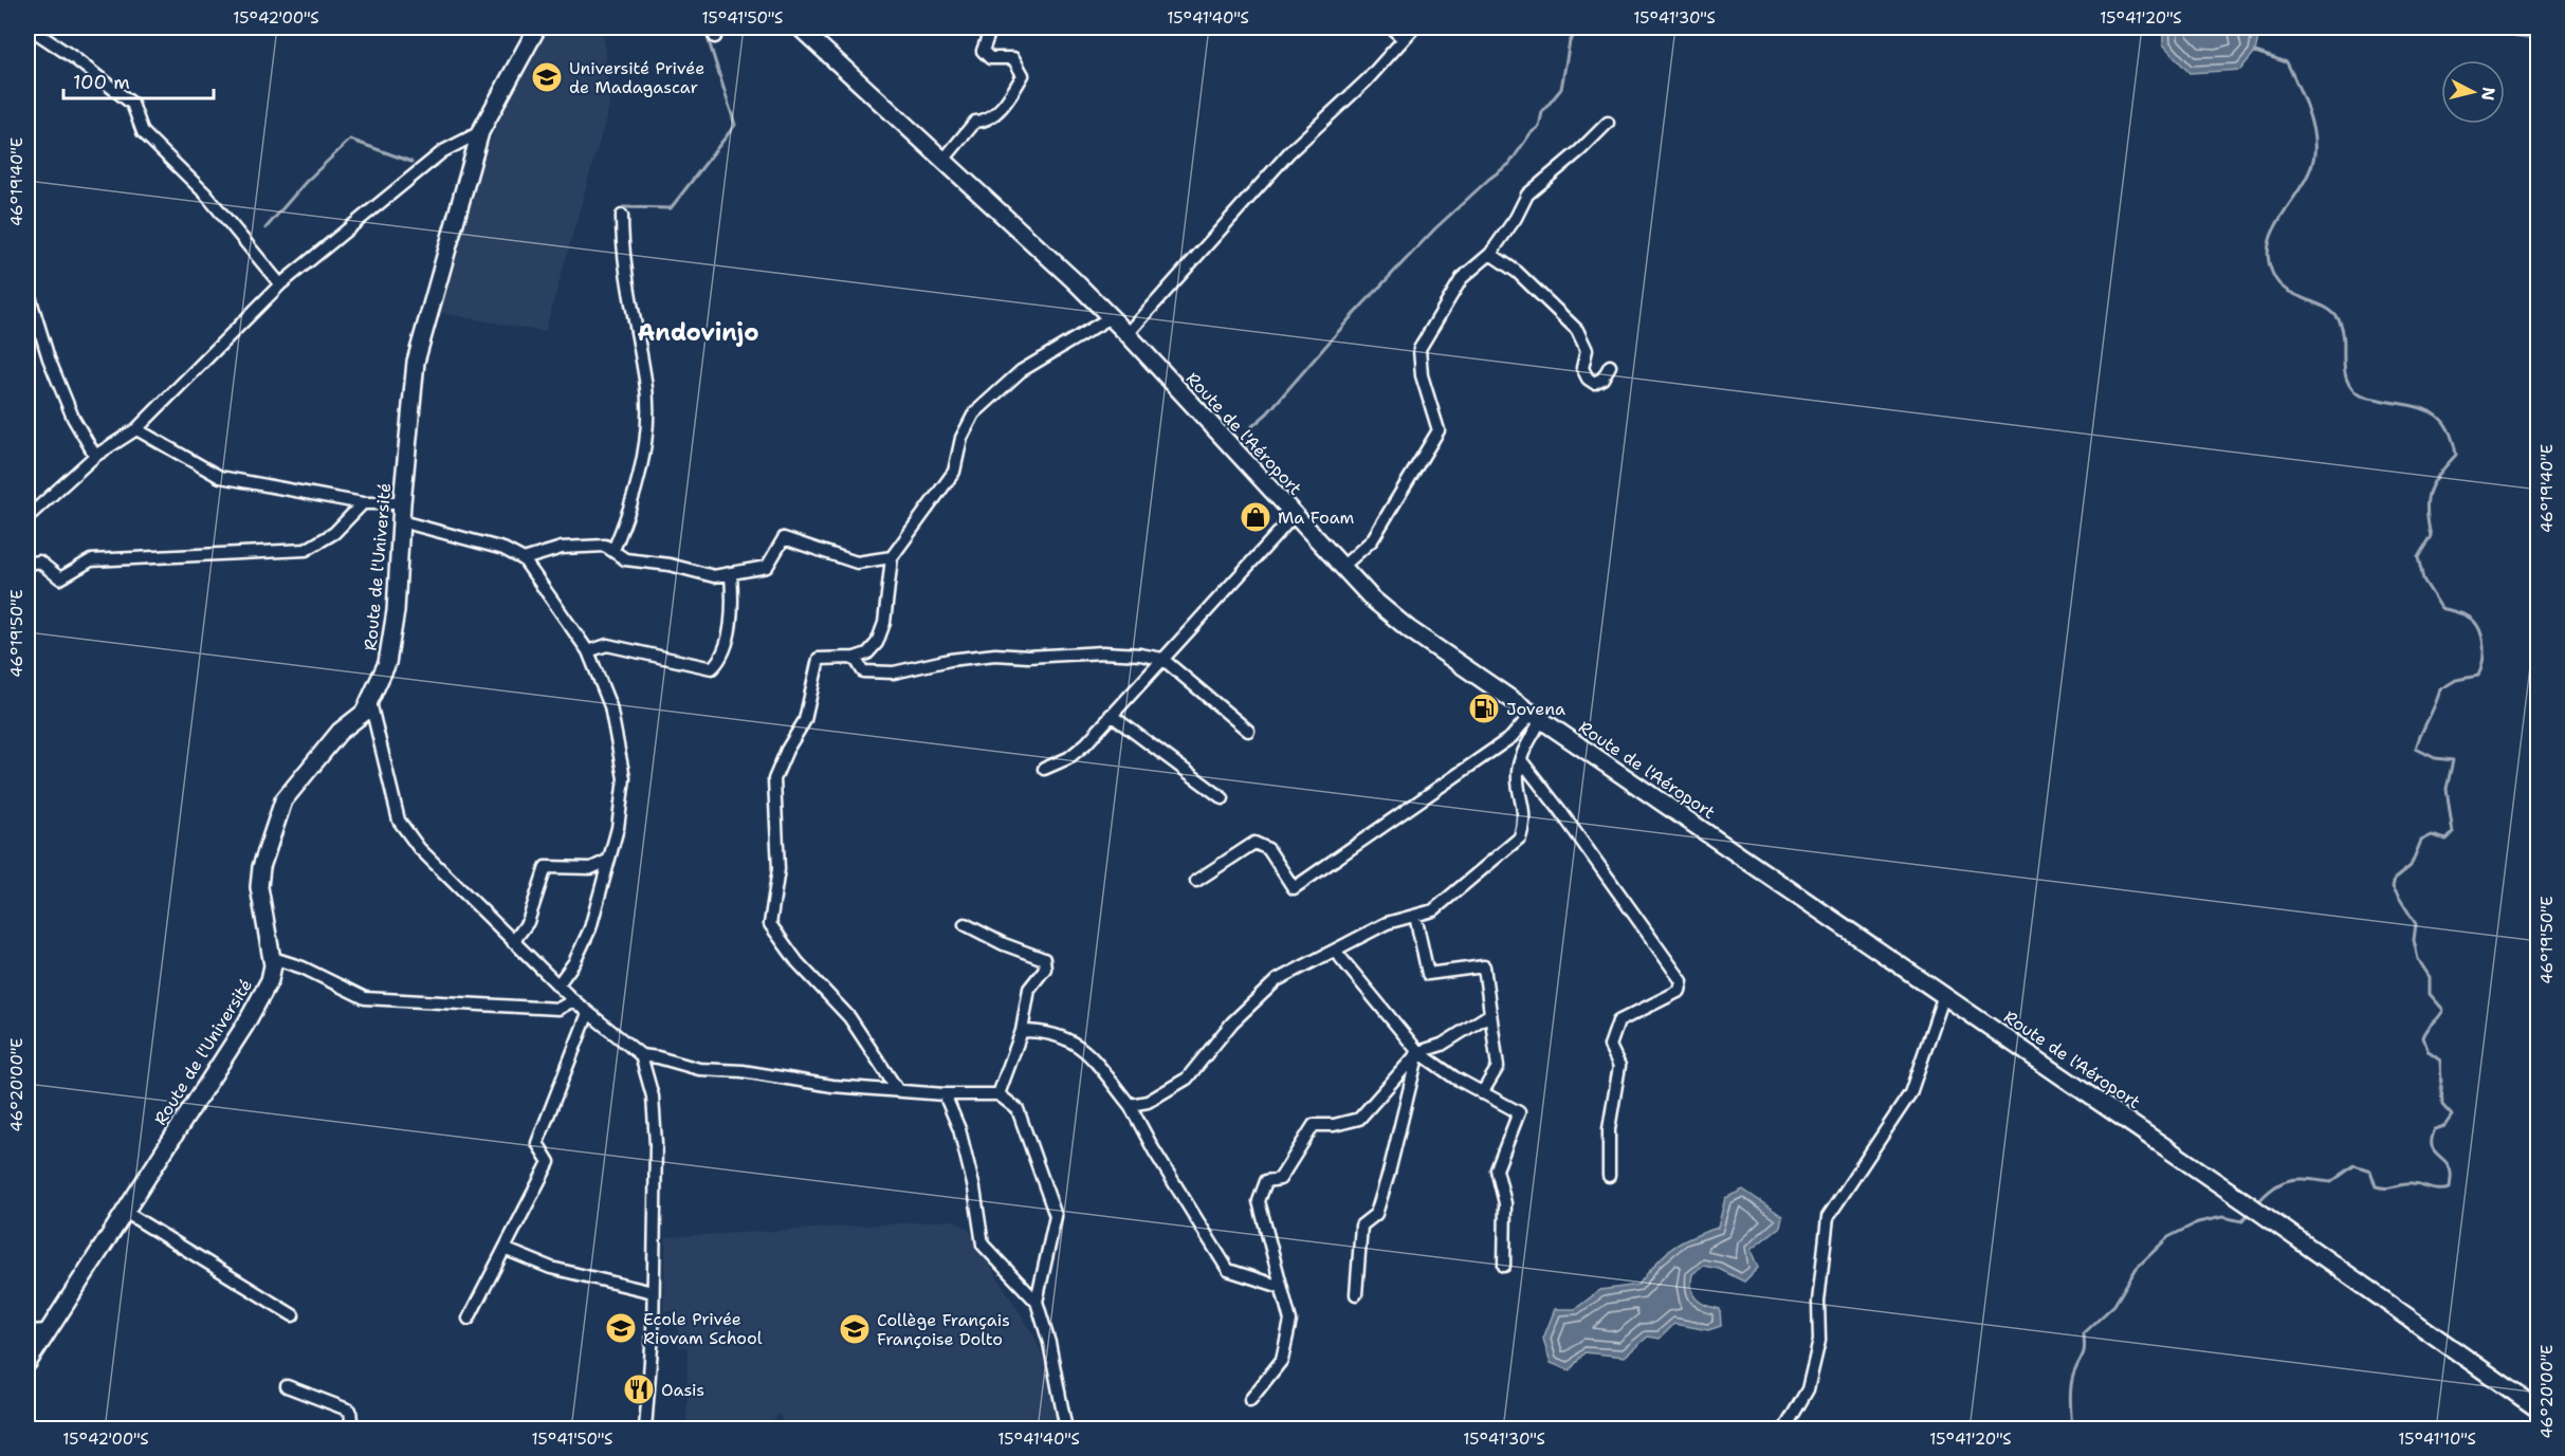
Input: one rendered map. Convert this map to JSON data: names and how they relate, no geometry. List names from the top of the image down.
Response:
{
  "streets": {
    "main road": ["Route de l'Aéroport", "Route de l'Université"]
  },
  "districts": ["Andovinjo"],
  "places": {
    "school or university": ["Université Privée de Madagascar", "Ecole Privée Riovam School", "Collège Français Françoise Dolto"],
    "shop": ["Ma Foam"],
    "fuel station": ["Jovena"],
    "restaurant": ["Oasis"]
  },
  "scale_bar": "100 m",
  "north": "right",
  "coordinates": [
    "15°42'00\"S",
    "15°41'50\"S",
    "15°41'40\"S",
    "15°41'30\"S",
    "15°41'20\"S",
    "46°19'40\"E",
    "46°19'50\"E",
    "46°20'00\"E",
    "15°41'10\"S"
  ]
}
